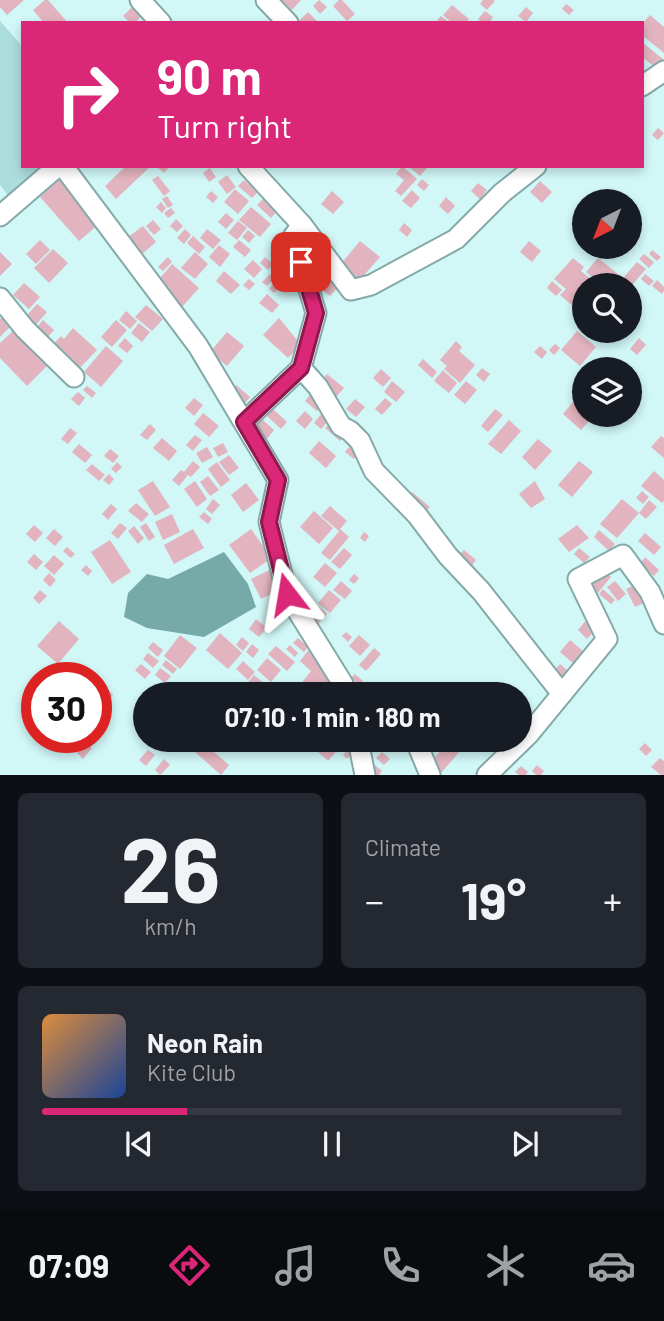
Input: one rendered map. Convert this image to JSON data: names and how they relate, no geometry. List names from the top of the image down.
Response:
{
  "north": "bottom left",
  "page": {
    "turn": ["90 m", "Turn right"],
    "limit": "30",
    "trip": "07:10 · 1 min · 180 m",
    "tile": [
      ["26", "km/h"],
      "Climate"
    ],
    "heat": ["−", "19°", "+"],
    "song": ["Neon Rain", "Kite Club"],
    "tabs": "07:09"
  }
}
